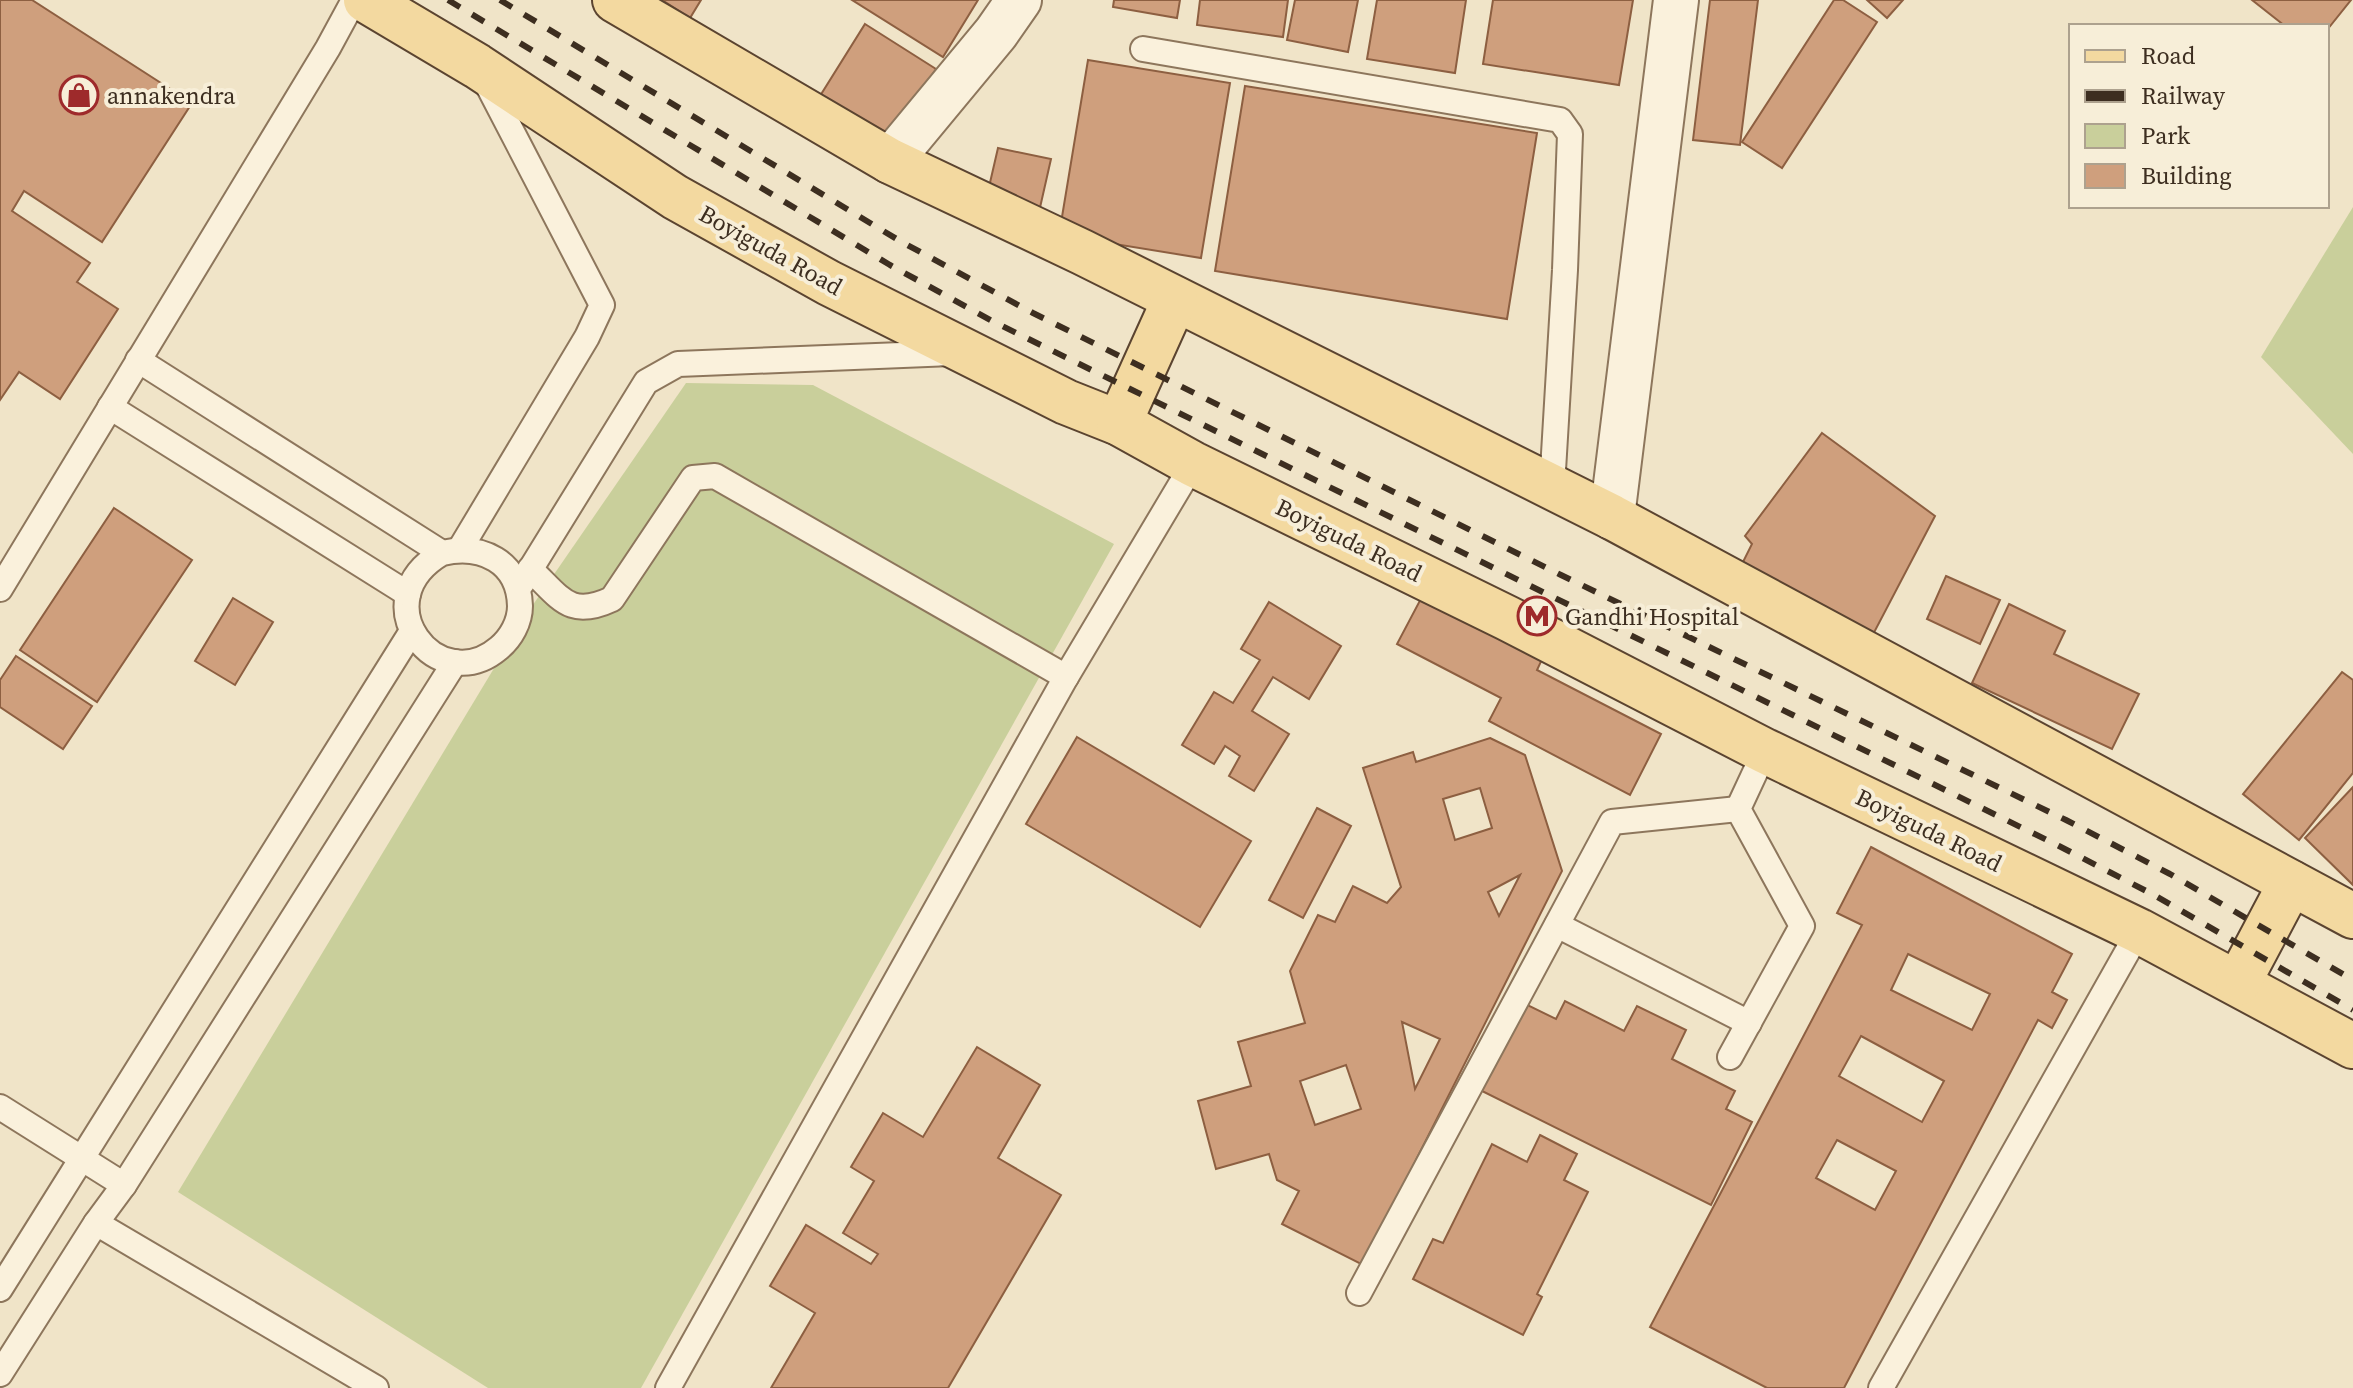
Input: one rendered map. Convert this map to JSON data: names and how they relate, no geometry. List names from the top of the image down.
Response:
{
  "streets": {
    "main road": ["Boyiguda Road"]
  },
  "places": {
    "shop": ["annakendra"],
    "metro station": ["Gandhi Hospital"]
  },
  "legend": [
    "Road",
    "Railway",
    "Park",
    "Building"
  ]
}
